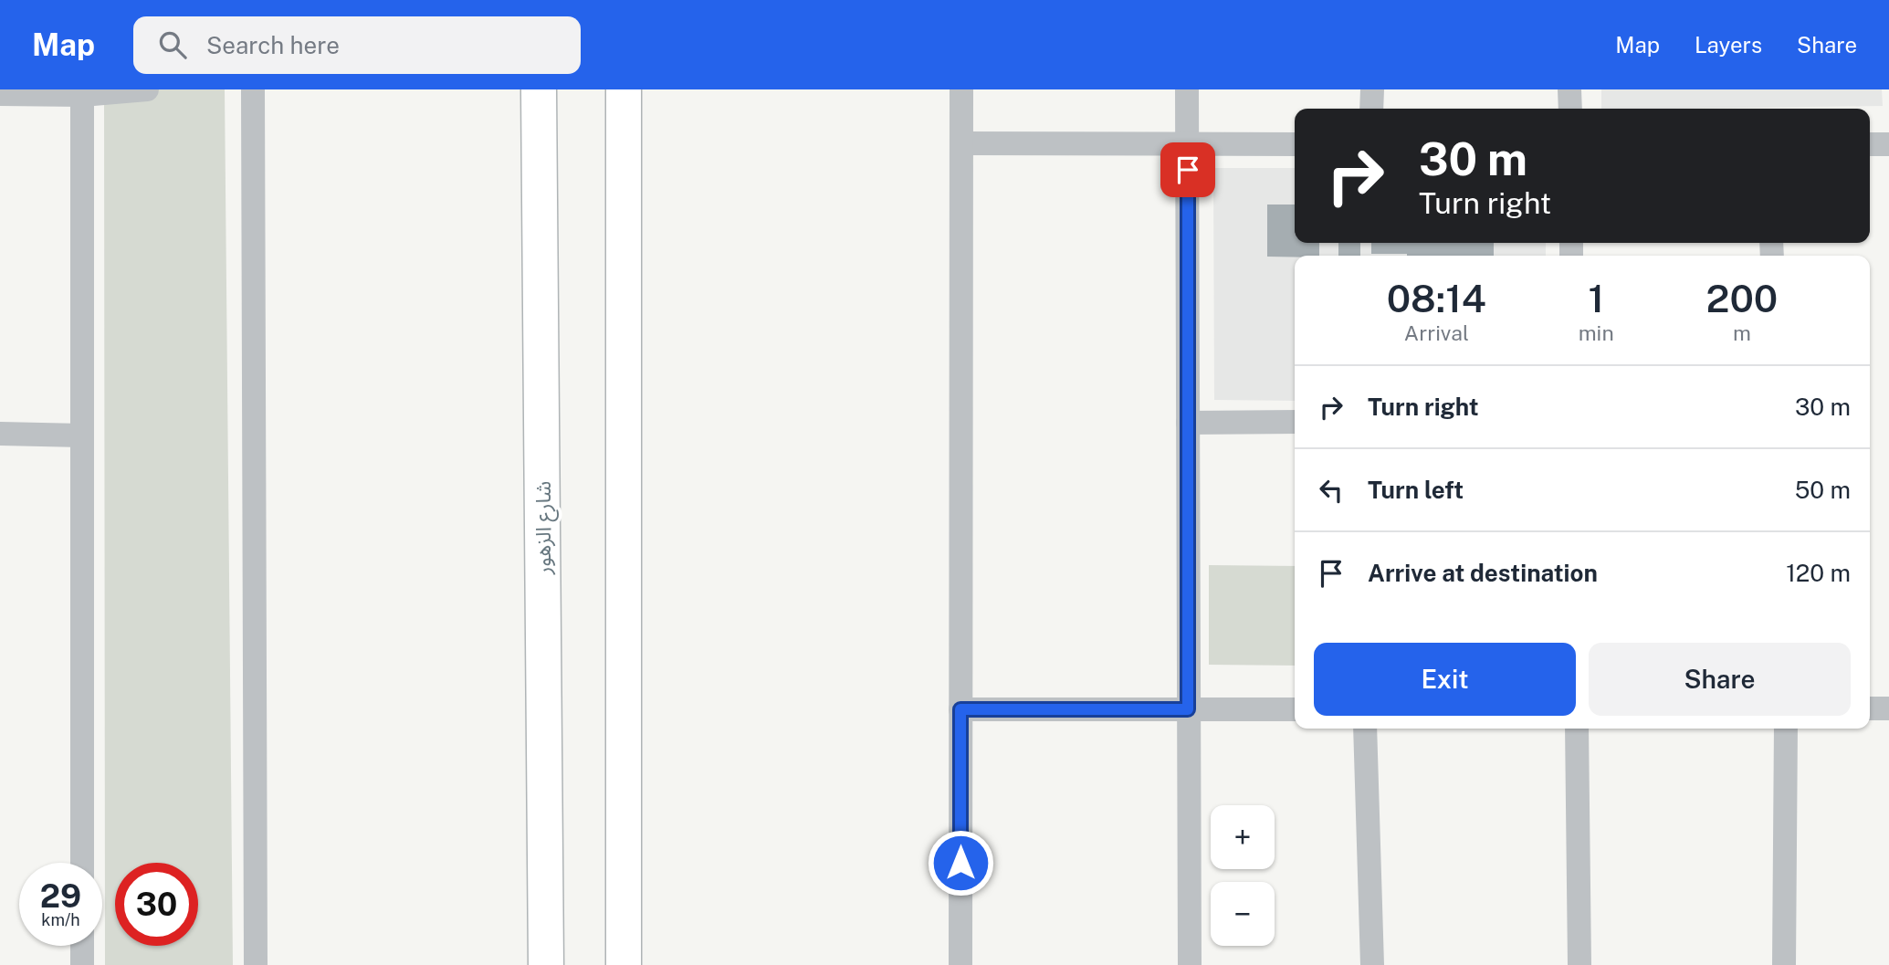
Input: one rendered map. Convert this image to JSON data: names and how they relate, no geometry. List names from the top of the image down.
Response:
{
  "streets": {
    "main road": ["شارع الزهور"]
  },
  "page": {
    "header": "Map",
    "search": "Search here",
    "nav": ["Map", "Layers", "Share"],
    "turn": ["30 m", "Turn right"],
    "eta": [
      "08:14",
      "Arrival",
      "1",
      "min",
      "200",
      "m"
    ],
    "list": [
      {
        "name": "Turn right",
        "value": "30 m"
      },
      {
        "name": "Turn left",
        "value": "50 m"
      },
      {
        "name": "Arrive at destination",
        "value": "120 m"
      }
    ],
    "buttons": ["Exit", "Share"],
    "map_buttons": ["+", "−"],
    "speed": "29 km/h",
    "limit": "30"
  }
}
